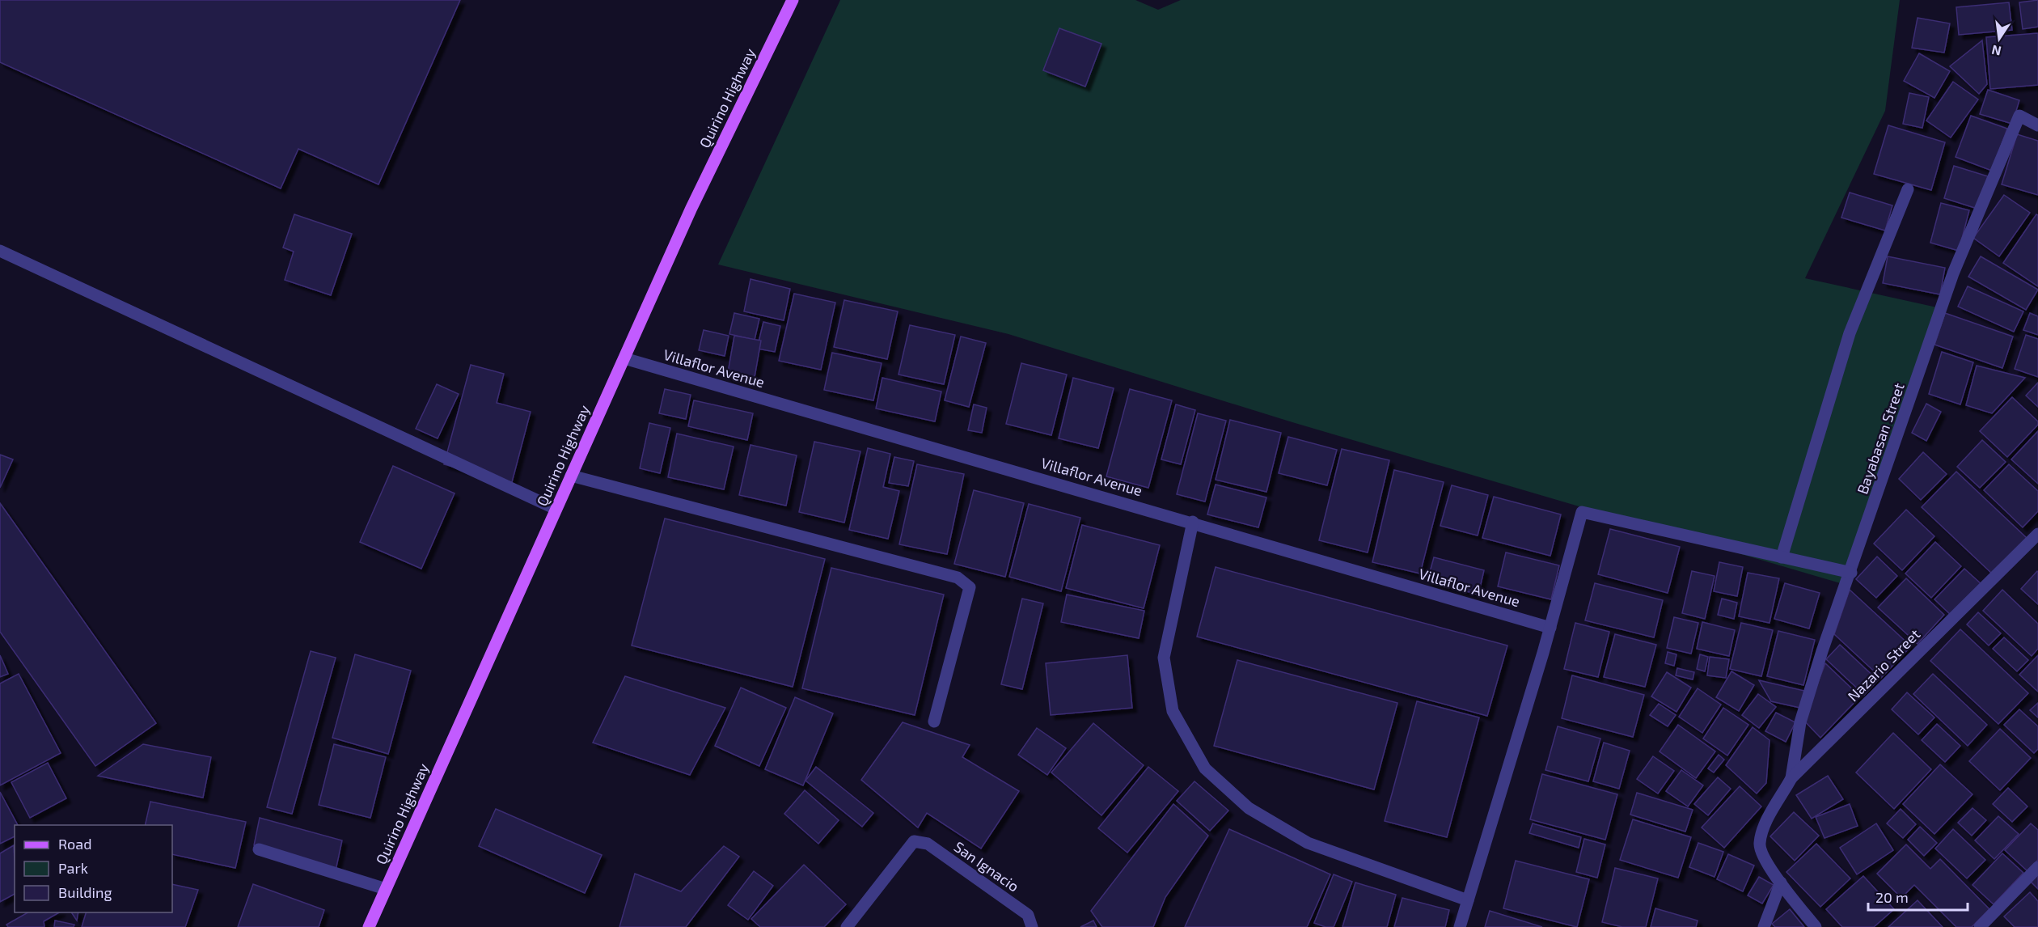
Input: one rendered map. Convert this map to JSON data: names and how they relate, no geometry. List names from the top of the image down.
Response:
{
  "streets": {
    "main road": ["Quirino Highway"],
    "street": [
      "Villaflor Avenue",
      "Bayabasan Street",
      "Nazario Street",
      "San Ignacio"
    ]
  },
  "crossings": [
    ["Quirino Highway", "Villaflor Avenue"],
    ["Bayabasan Street", "Nazario Street"]
  ],
  "legend": ["Road", "Park", "Building"],
  "scale_bar": "20 m",
  "north": "bottom"
}
